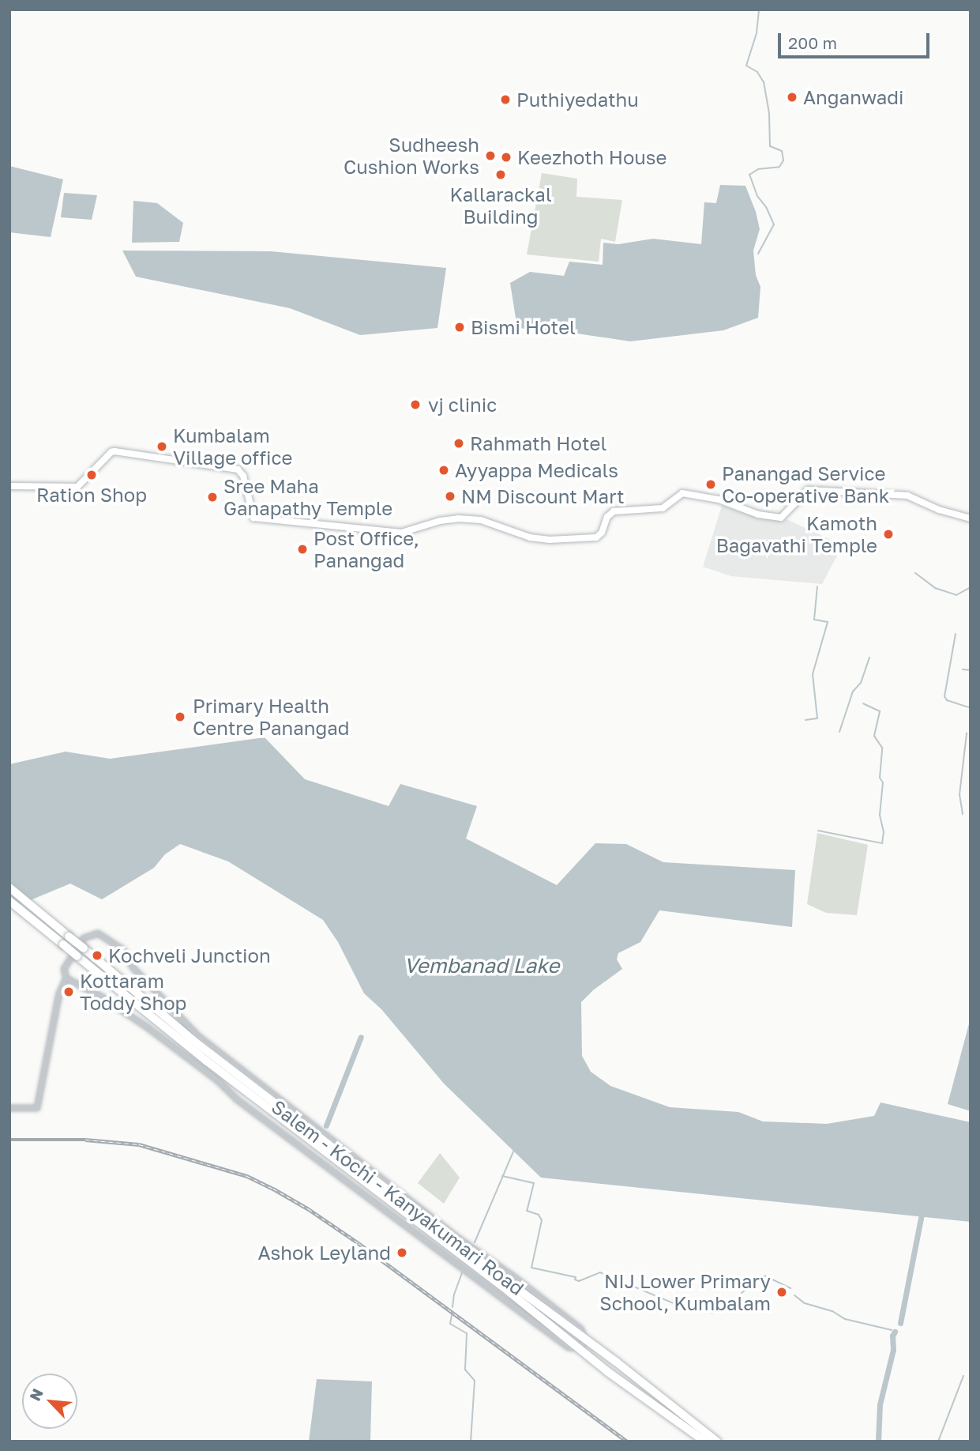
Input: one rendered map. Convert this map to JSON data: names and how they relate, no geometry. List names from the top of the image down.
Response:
{
  "streets": {
    "highway": ["Salem - Kochi - Kanyakumari Road"]
  },
  "water": ["Vembanad Lake"],
  "places": [
    "Anganwadi",
    "Puthiyedathu",
    "Sudheesh Cushion Works",
    "Keezhoth House",
    "Kallarackal Building",
    "Bismi Hotel",
    "vj clinic",
    "Rahmath Hotel",
    "Kumbalam Village office",
    "Ayyappa Medicals",
    "Ration Shop",
    "Panangad Service Co-operative Bank",
    "NM Discount Mart",
    "Sree Maha Ganapathy Temple",
    "Kamoth Bagavathi Temple",
    "Post Office, Panangad",
    "Primary Health Centre Panangad",
    "Kochveli Junction",
    "Kottaram Toddy Shop",
    "Ashok Leyland",
    "NIJ Lower Primary School, Kumbalam"
  ],
  "scale_bar": "200 m",
  "north": "top left"
}
